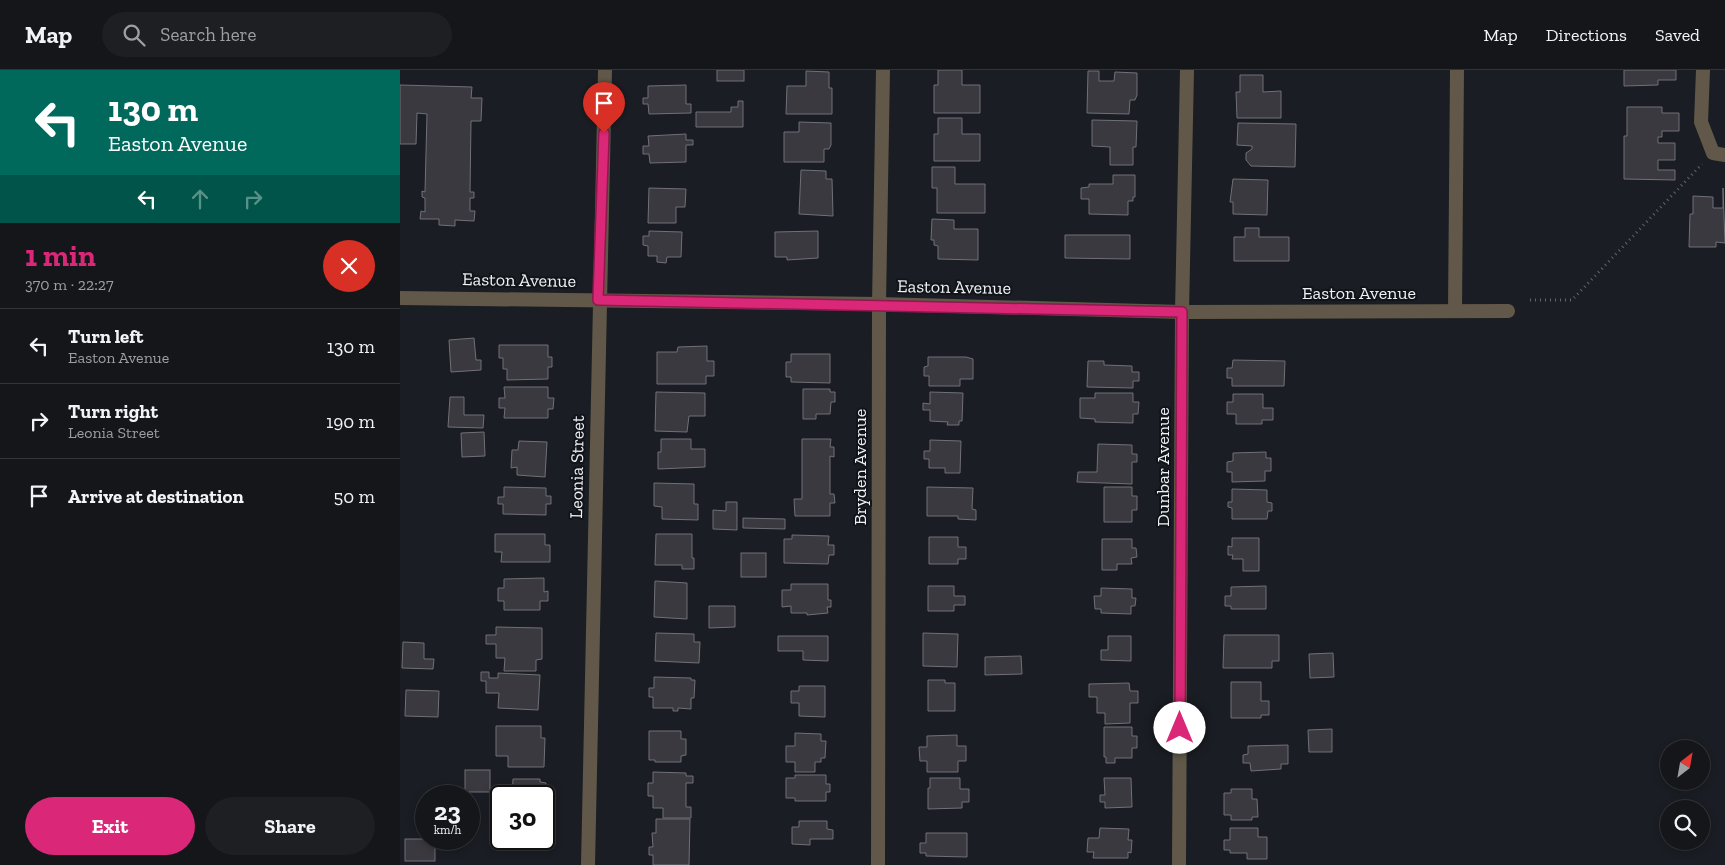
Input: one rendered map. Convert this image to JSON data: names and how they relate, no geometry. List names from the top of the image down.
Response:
{
  "streets": {
    "street": [
      "Easton Avenue",
      "Leonia Street",
      "Bryden Avenue",
      "Dunbar Avenue"
    ]
  },
  "crossings": [
    ["Easton Avenue", "Leonia Street"],
    ["Easton Avenue", "Bryden Avenue"],
    ["Easton Avenue", "Dunbar Avenue"]
  ],
  "north": "top right",
  "page": {
    "header": "Map",
    "search": "Search here",
    "nav": ["Map", "Directions", "Saved"],
    "turn": ["130 m", "Easton Avenue"],
    "heading": ["1 min", "370 m · 22:27"],
    "list": [
      {
        "name": "Turn left",
        "note": "Easton Avenue",
        "value": "130 m"
      },
      {
        "name": "Turn right",
        "note": "Leonia Street",
        "value": "190 m"
      },
      {
        "name": "Arrive at destination",
        "value": "50 m"
      }
    ],
    "speed": "23 km/h",
    "limit": "30",
    "buttons": ["Exit", "Share"]
  }
}
